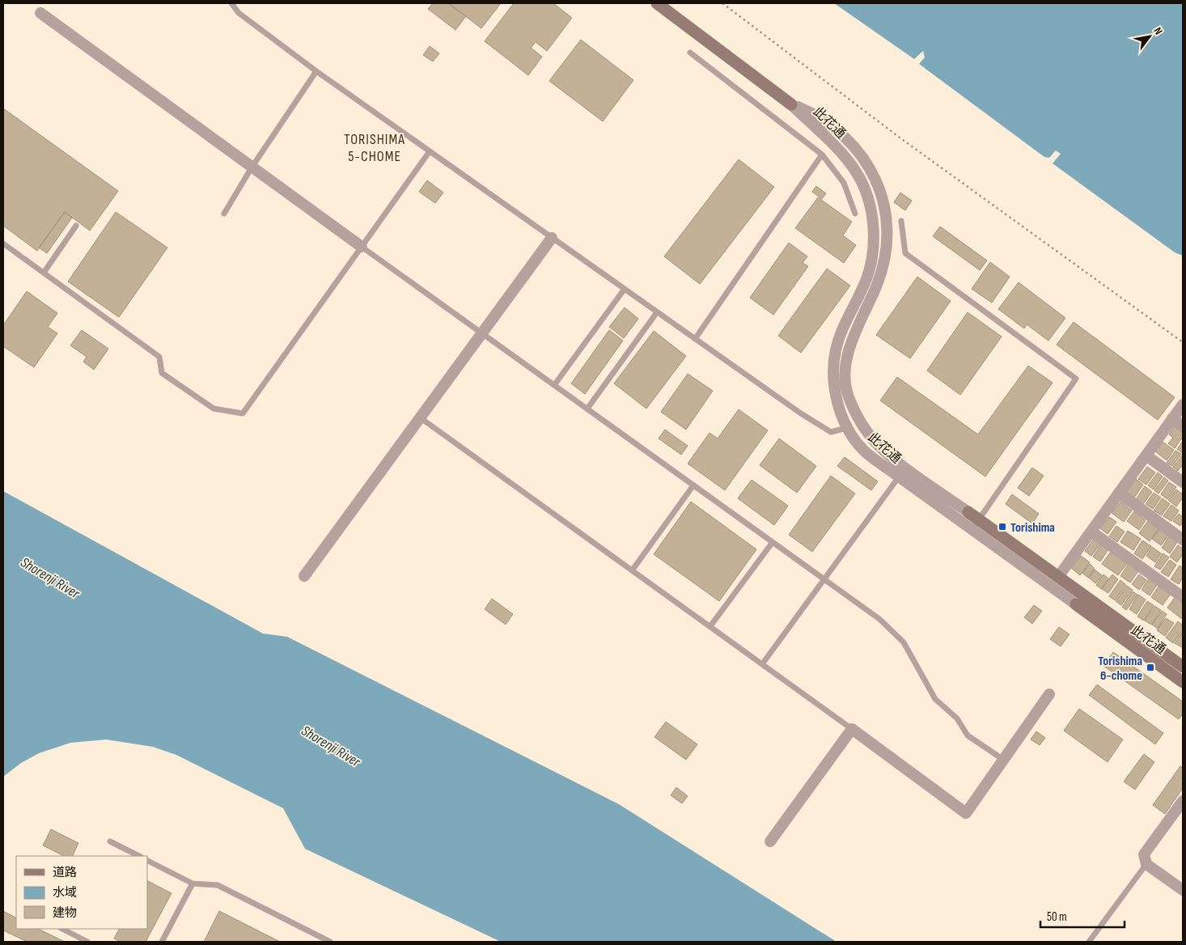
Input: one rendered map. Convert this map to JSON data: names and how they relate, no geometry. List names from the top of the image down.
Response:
{
  "streets": {
    "street": ["此花通"]
  },
  "districts": ["TORISHIMA 5-CHOME"],
  "water": ["Shorenji River"],
  "places": {
    "transit": ["Torishima", "Torishima 6-chome"]
  },
  "legend": ["道路", "水域", "建物"],
  "scale_bar": "50 m",
  "north": "top right"
}
